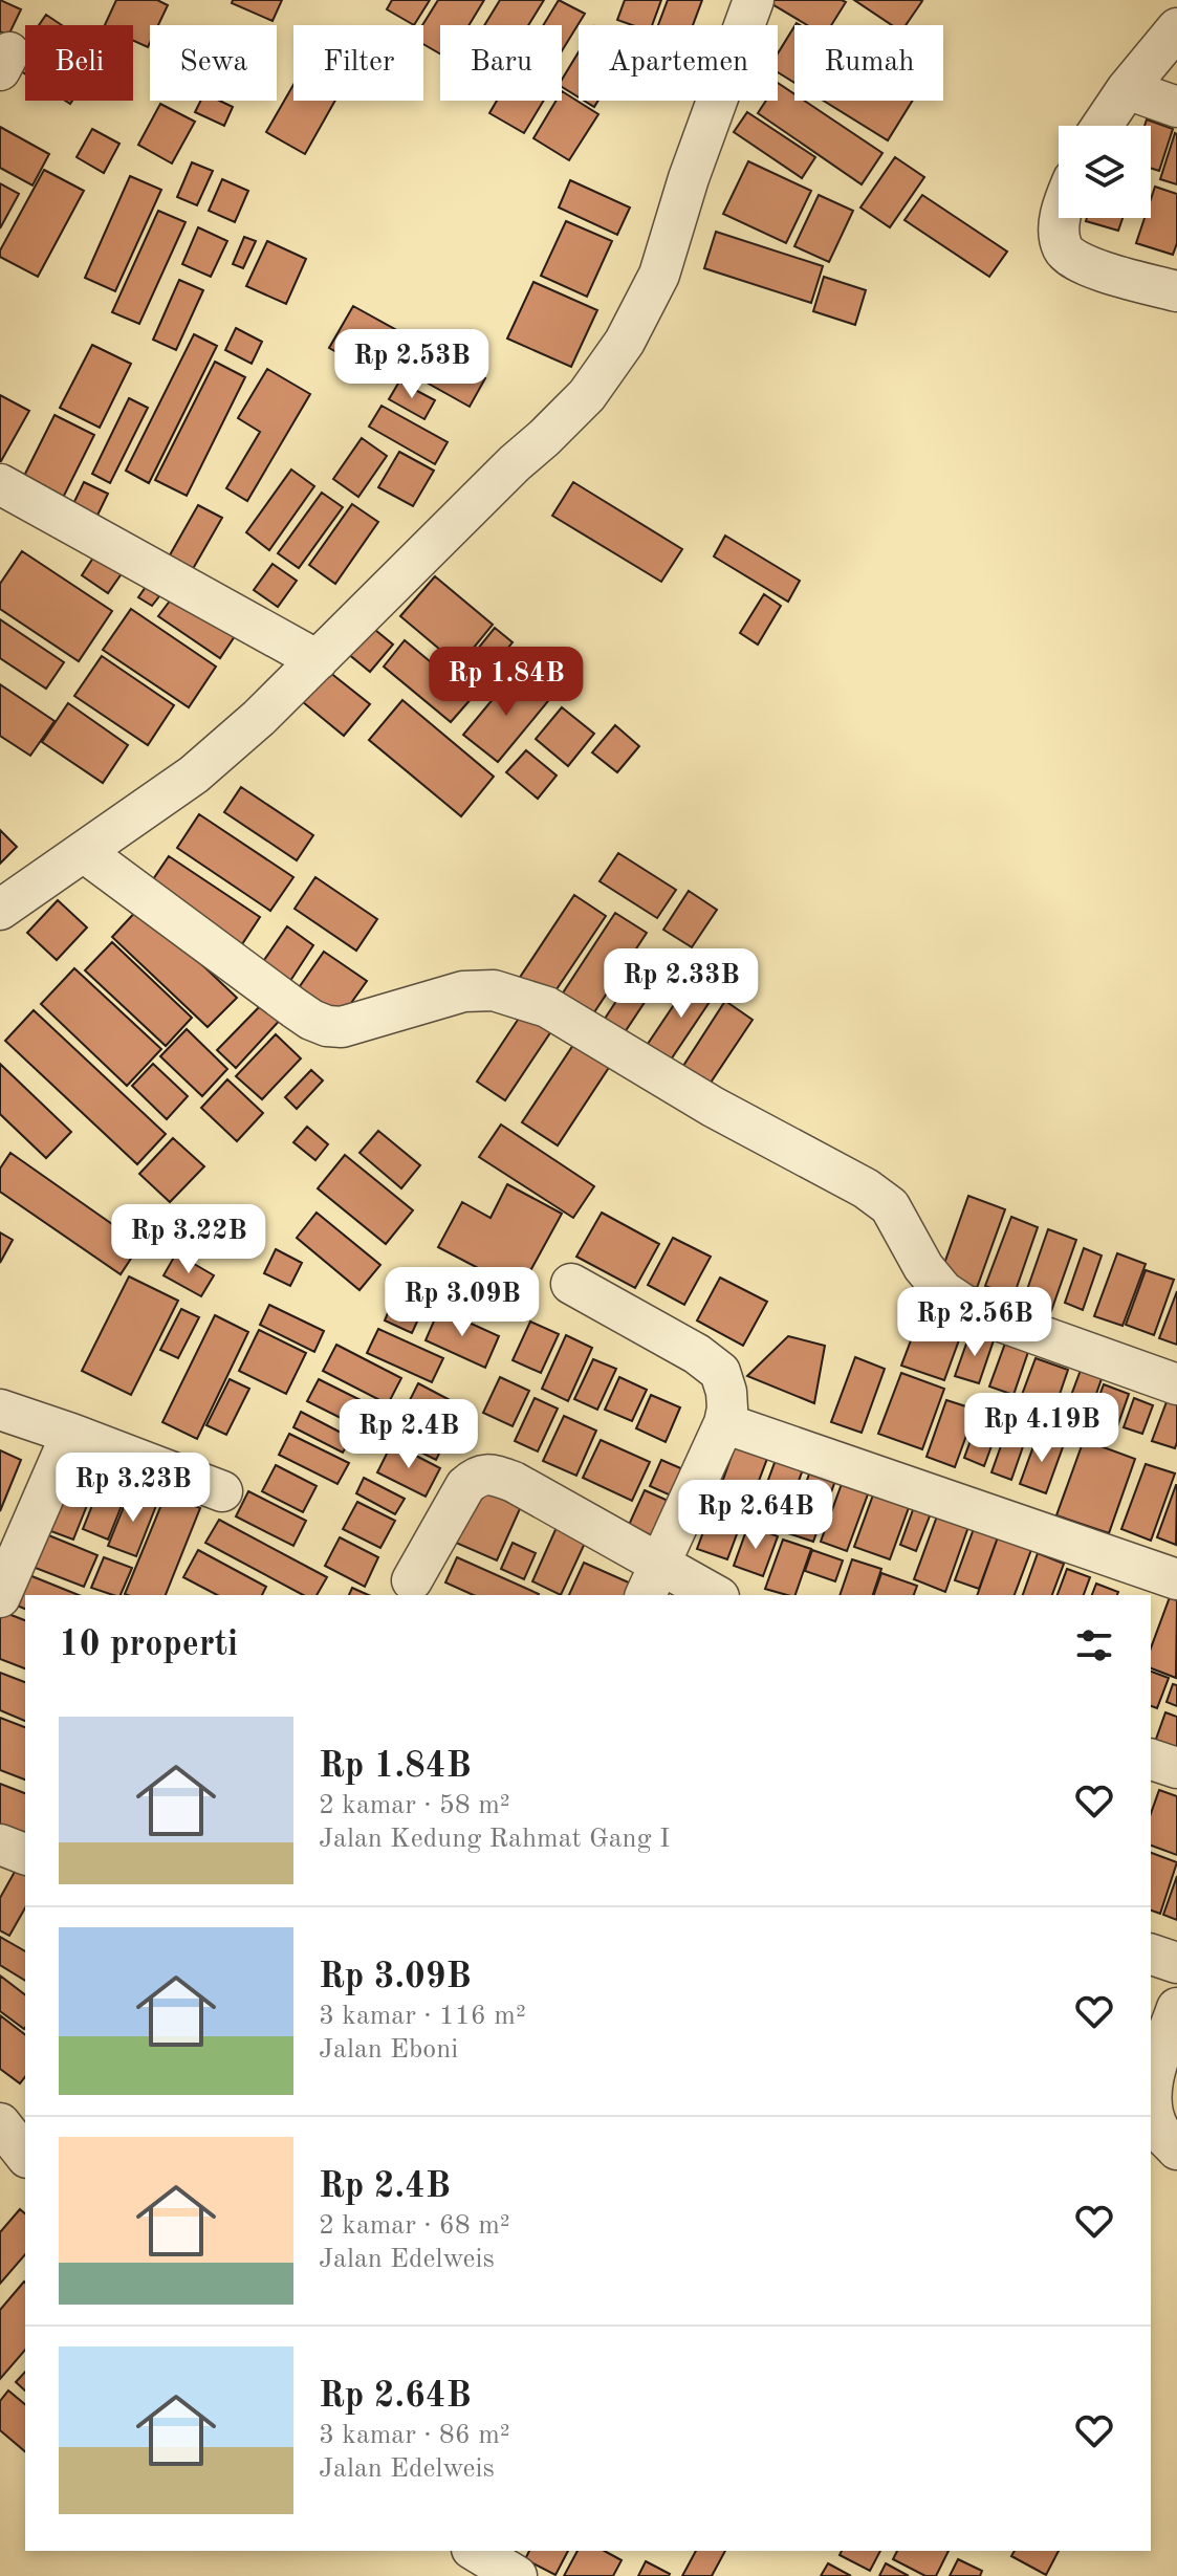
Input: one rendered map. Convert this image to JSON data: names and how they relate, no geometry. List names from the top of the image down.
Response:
{
  "page": {
    "chip": [
      "Beli",
      "Sewa",
      "Filter",
      "Baru",
      "Apartemen",
      "Rumah"
    ],
    "price": [
      "Rp 2.53B",
      "Rp 1.84B",
      "Rp 2.33B",
      "Rp 3.22B",
      "Rp 3.09B",
      "Rp 2.56B",
      "Rp 4.19B",
      "Rp 2.4B",
      "Rp 3.23B",
      "Rp 2.64B"
    ],
    "heading": "10 properti",
    "list": [
      {
        "name": "Rp 1.84B",
        "note": "2 kamar · 58 m² · Jalan Kedung Rahmat Gang I"
      },
      {
        "name": "Rp 3.09B",
        "note": "3 kamar · 116 m² · Jalan Eboni"
      },
      {
        "name": "Rp 2.4B",
        "note": "2 kamar · 68 m² · Jalan Edelweis"
      },
      {
        "name": "Rp 2.64B",
        "note": "3 kamar · 86 m² · Jalan Edelweis"
      }
    ]
  }
}
